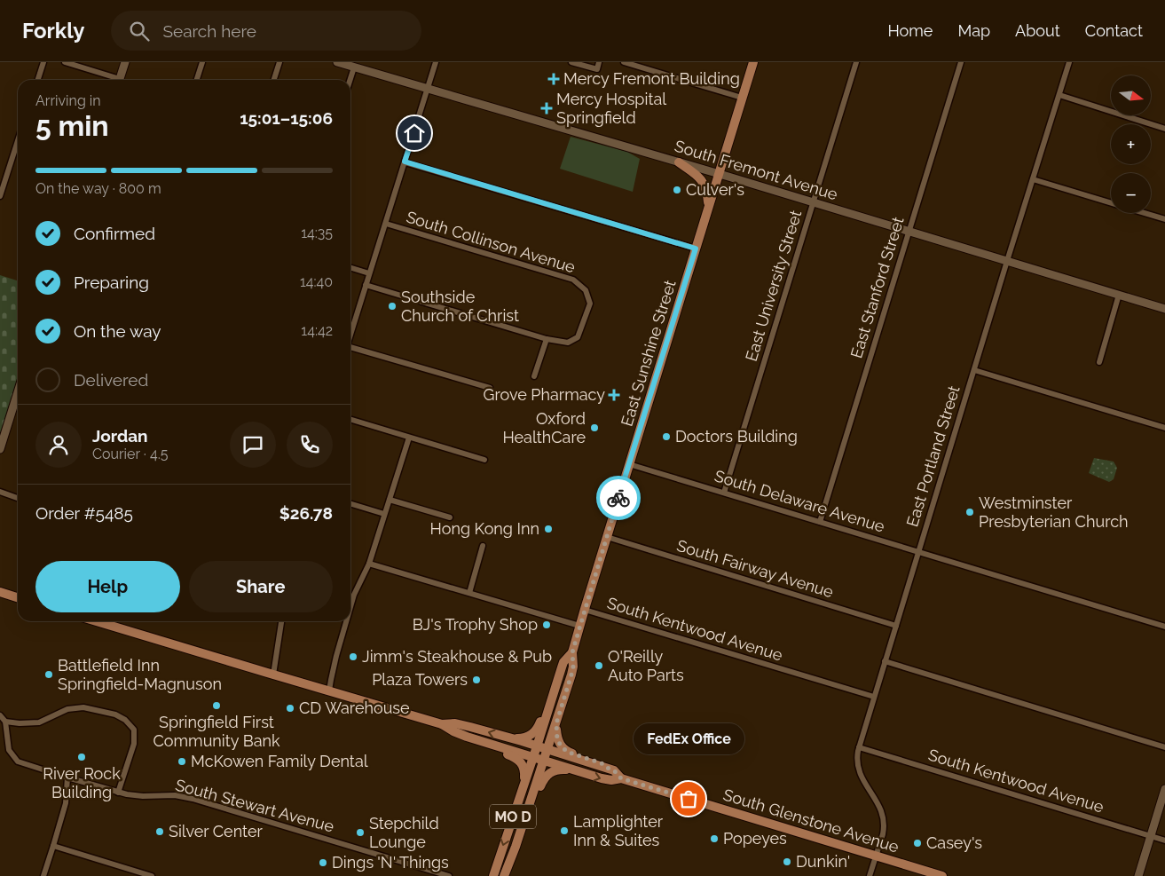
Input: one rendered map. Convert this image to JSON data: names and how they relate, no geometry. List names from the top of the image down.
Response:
{
  "streets": {
    "main road": ["East Sunshine Street", "MO D", "South Glenstone Avenue"],
    "street": [
      "South Fremont Avenue",
      "South Collinson Avenue",
      "East University Street",
      "East Stanford Street",
      "East Portland Street",
      "South Delaware Avenue",
      "South Fairway Avenue",
      "South Kentwood Avenue",
      "South Stewart Avenue"
    ]
  },
  "crossings": [
    ["South Fremont Avenue", "East University Street"],
    ["South Fremont Avenue", "East Stanford Street"],
    ["South Fremont Avenue", "East Sunshine Street"],
    ["South Fremont Avenue", "East Portland Street"],
    ["East University Street", "South Delaware Avenue"],
    ["East Stanford Street", "South Delaware Avenue"],
    ["East Sunshine Street", "South Delaware Avenue"],
    ["East Sunshine Street", "South Fairway Avenue"],
    ["East Sunshine Street", "South Kentwood Avenue"],
    ["East Sunshine Street", "South Glenstone Avenue"],
    ["East Portland Street", "South Delaware Avenue"],
    ["East Portland Street", "South Fairway Avenue"],
    ["East Portland Street", "South Kentwood Avenue"],
    ["East Portland Street", "South Glenstone Avenue"]
  ],
  "places": {
    "health": ["Mercy Fremont Building", "Mercy Hospital Springfield", "Grove Pharmacy"],
    "other": [
      "Culver's",
      "Southside Church of Christ",
      "Oxford HealthCare",
      "Doctors Building",
      "Westminster Presbyterian Church",
      "Hong Kong Inn",
      "BJ's Trophy Shop",
      "Jimm's Steakhouse & Pub",
      "O'Reilly Auto Parts",
      "Battlefield Inn Springfield-Magnuson",
      "Plaza Towers",
      "Springfield First Community Bank",
      "CD Warehouse",
      "River Rock Building",
      "McKowen Family Dental",
      "FedEx Office",
      "Lamplighter Inn & Suites",
      "Silver Center",
      "Stepchild Lounge",
      "Popeyes",
      "Casey's",
      "Dunkin'",
      "Dings 'N' Things"
    ]
  },
  "north": "right",
  "page": {
    "header": "Forkly",
    "search": "Search here",
    "nav": [
      "Home",
      "Map",
      "About",
      "Contact"
    ],
    "map_buttons": ["+", "−"],
    "heading": ["5 min", "Arriving in", "15:01–15:06"],
    "panel": [
      "Jordan",
      "Courier · 4.5",
      "Order #5485",
      "$26.78"
    ],
    "bar": "On the way · 800 m",
    "list": [
      ["Confirmed", "14:35"],
      ["Preparing", "14:40"],
      ["On the way", "14:42"],
      "Delivered"
    ],
    "buttons": ["Help", "Share"],
    "bubble": "FedEx Office"
  }
}
